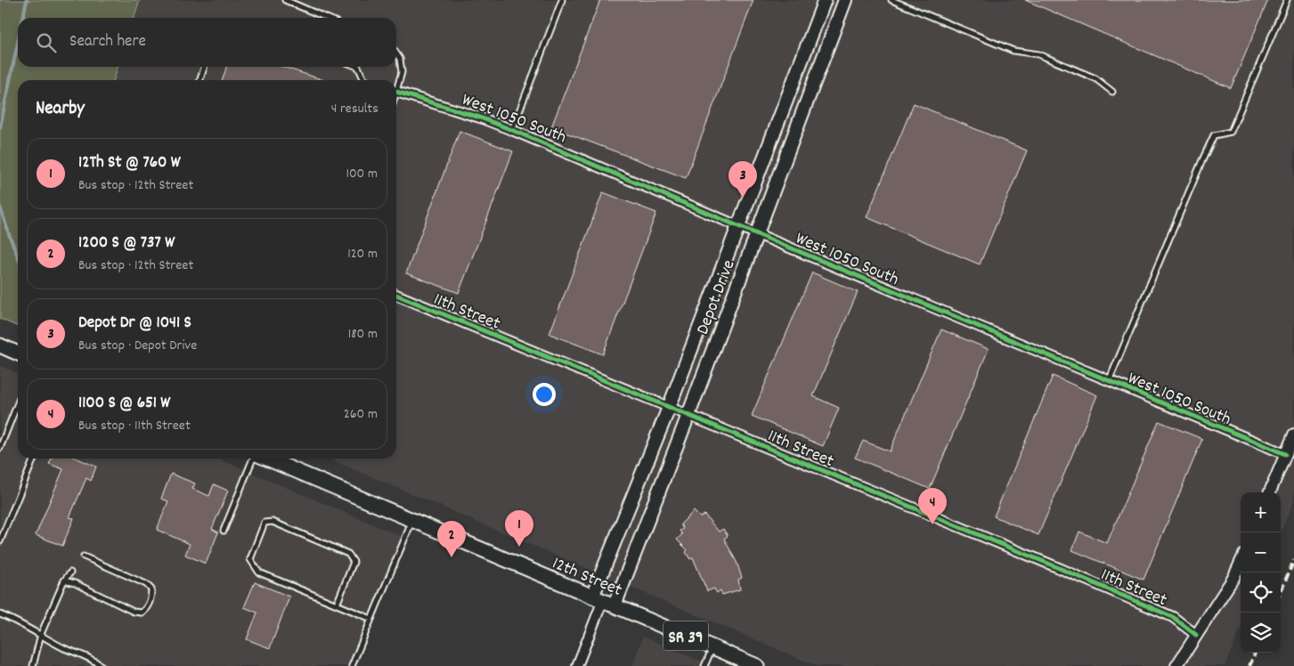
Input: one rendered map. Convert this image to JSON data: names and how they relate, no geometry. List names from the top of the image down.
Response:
{
  "streets": {
    "main road": ["Depot Drive", "12th Street", "SR 39"],
    "street": ["West 1050 South", "11th Street"]
  },
  "crossings": [
    ["West 1050 South", "Depot Drive"],
    ["Depot Drive", "11th Street"],
    ["Depot Drive", "12th Street"]
  ],
  "page": {
    "search": "Search here",
    "heading": ["Nearby", "4 results"],
    "list": [
      {
        "mark": "1",
        "name": "12Th St @ 760 W",
        "note": "Bus stop · 12th Street",
        "value": "100 m"
      },
      {
        "mark": "2",
        "name": "1200 S @ 737 W",
        "note": "Bus stop · 12th Street",
        "value": "120 m"
      },
      {
        "mark": "3",
        "name": "Depot Dr @ 1041 S",
        "note": "Bus stop · Depot Drive",
        "value": "180 m"
      },
      {
        "mark": "4",
        "name": "1100 S @ 651 W",
        "note": "Bus stop · 11th Street",
        "value": "260 m"
      }
    ],
    "pins": [
      "3",
      "4",
      "1",
      "2"
    ],
    "map_buttons": ["+", "−"]
  }
}
